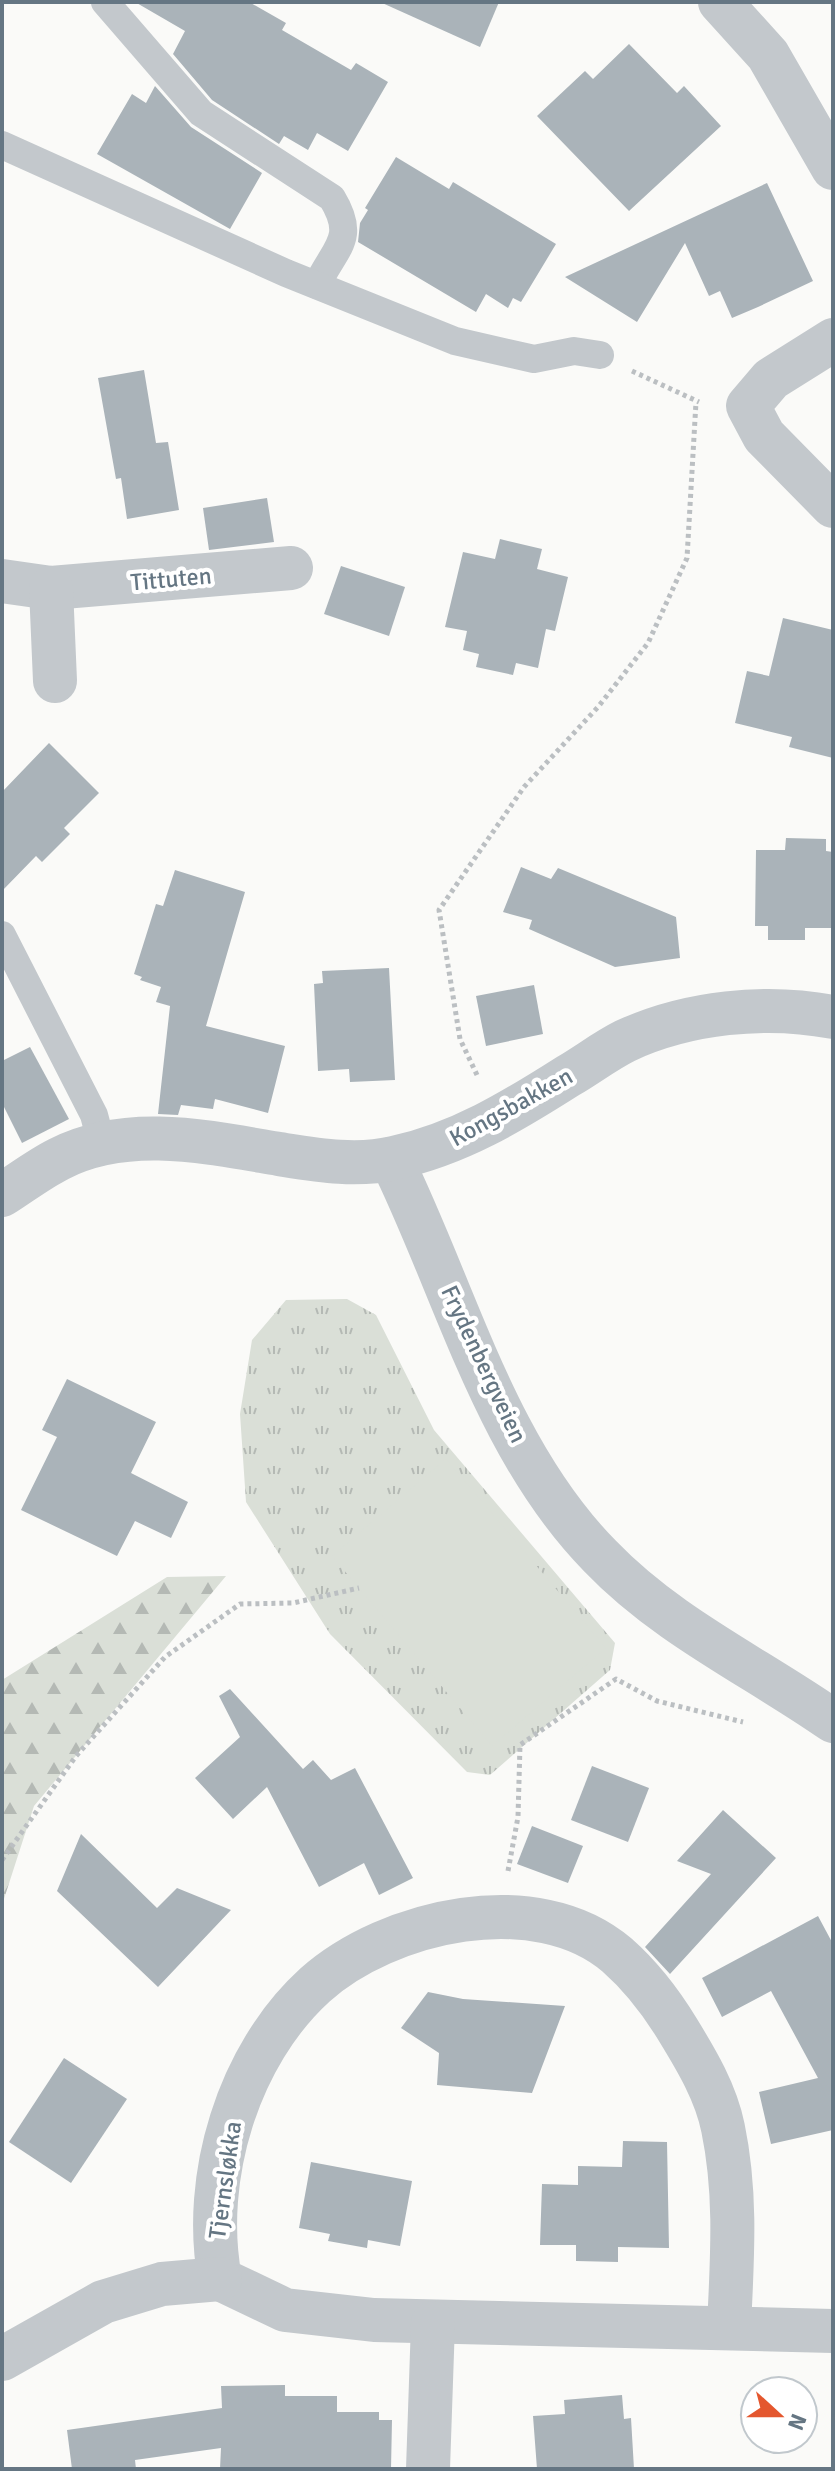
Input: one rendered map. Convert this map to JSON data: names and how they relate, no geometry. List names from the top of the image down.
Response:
{
  "streets": {
    "street": [
      "Tittuten",
      "Kongsbakken",
      "Frydenbergveien",
      "Tjernsløkka"
    ]
  },
  "crossings": [
    ["Kongsbakken", "Frydenbergveien"]
  ],
  "north": "right"
}
